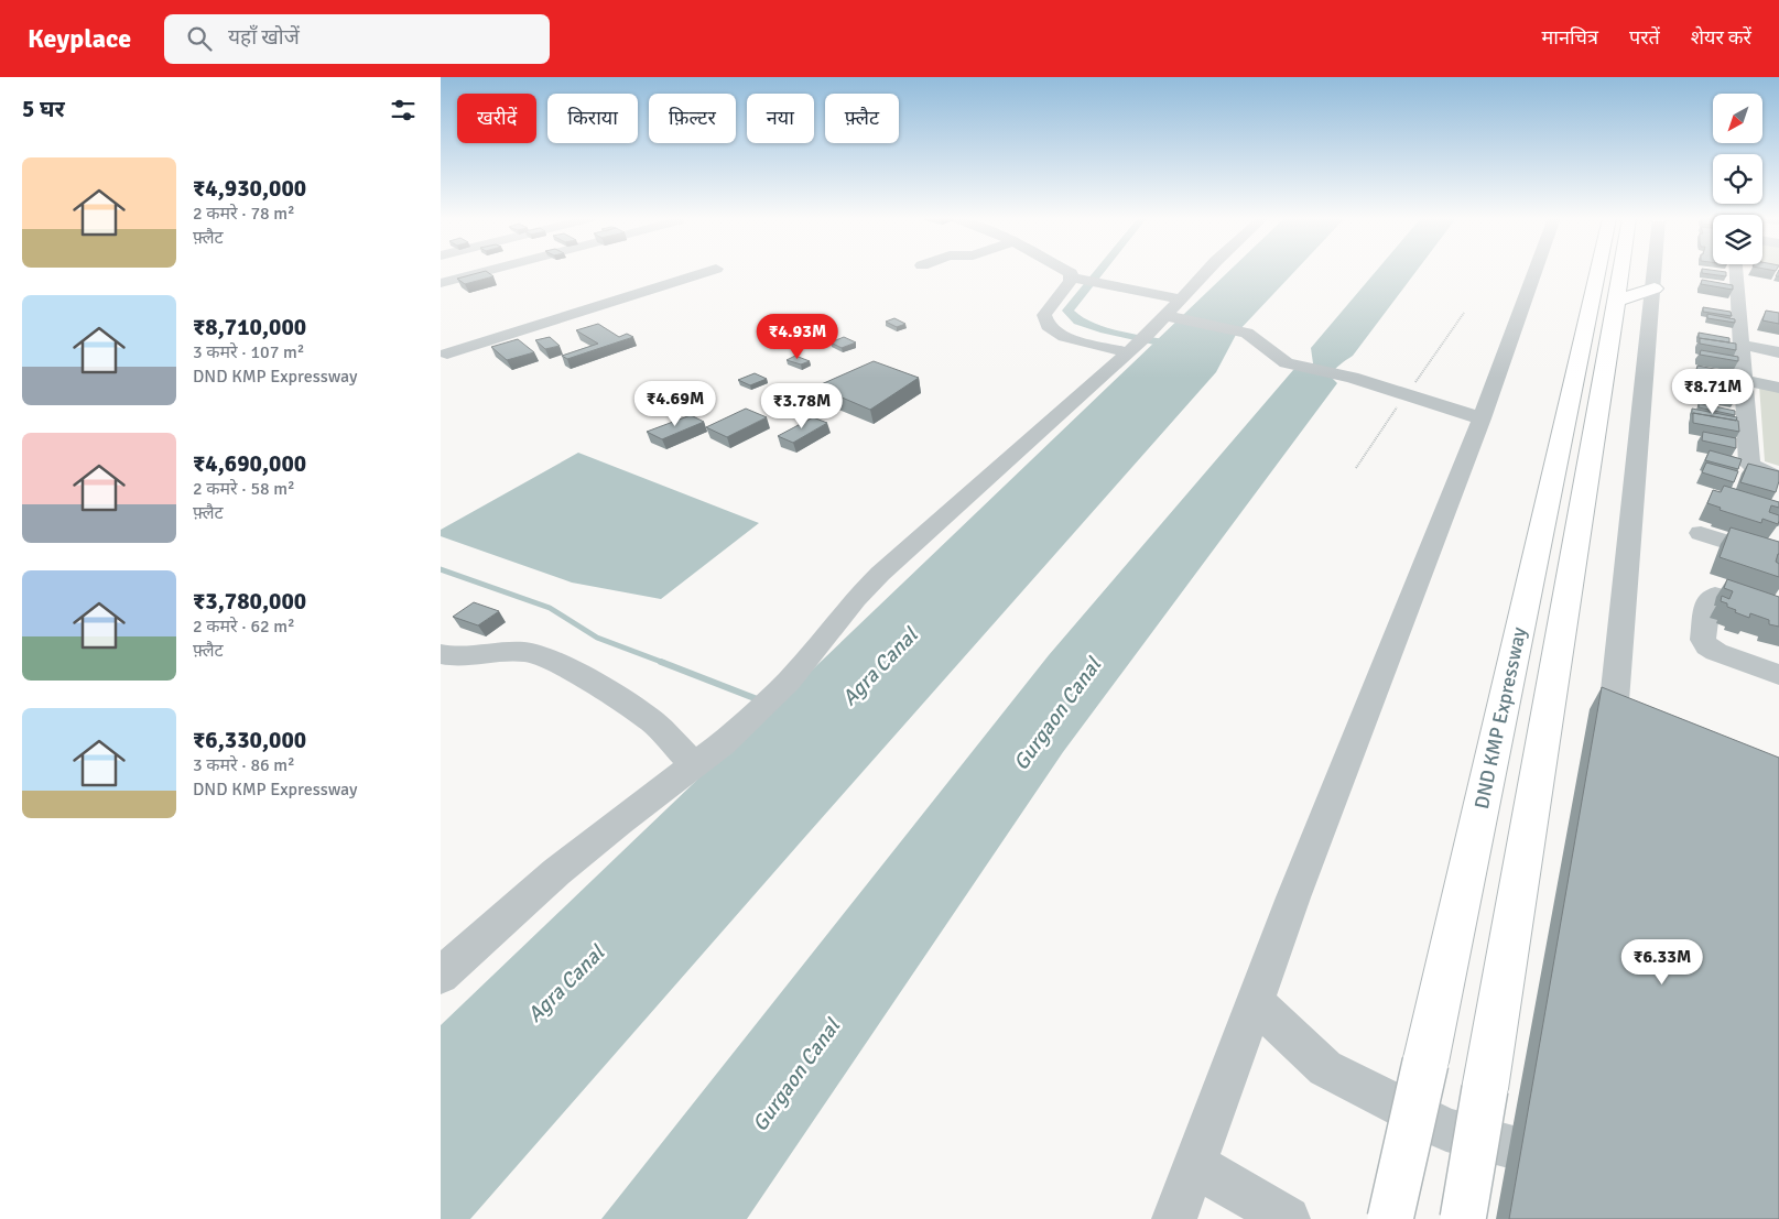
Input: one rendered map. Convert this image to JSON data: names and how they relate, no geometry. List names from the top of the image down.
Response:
{
  "streets": {
    "highway": ["DND KMP Expressway"]
  },
  "water": ["Agra Canal", "Gurgaon Canal"],
  "north": "bottom left",
  "page": {
    "header": "Keyplace",
    "search": "यहाँ खोजें",
    "nav": ["मानचित्र", "परतें", "शेयर करें"],
    "heading": "5 घर",
    "chip": [
      "खरीदें",
      "किराया",
      "फ़िल्टर",
      "नया",
      "फ़्लैट"
    ],
    "list": [
      {
        "name": "₹4,930,000",
        "note": "2 कमरे · 78 m² · फ़्लैट"
      },
      {
        "name": "₹8,710,000",
        "note": "3 कमरे · 107 m² · DND KMP Expressway"
      },
      {
        "name": "₹4,690,000",
        "note": "2 कमरे · 58 m² · फ़्लैट"
      },
      {
        "name": "₹3,780,000",
        "note": "2 कमरे · 62 m² · फ़्लैट"
      },
      {
        "name": "₹6,330,000",
        "note": "3 कमरे · 86 m² · DND KMP Expressway"
      }
    ],
    "price": [
      "₹4.93M",
      "₹8.71M",
      "₹4.69M",
      "₹3.78M",
      "₹6.33M"
    ]
  }
}
